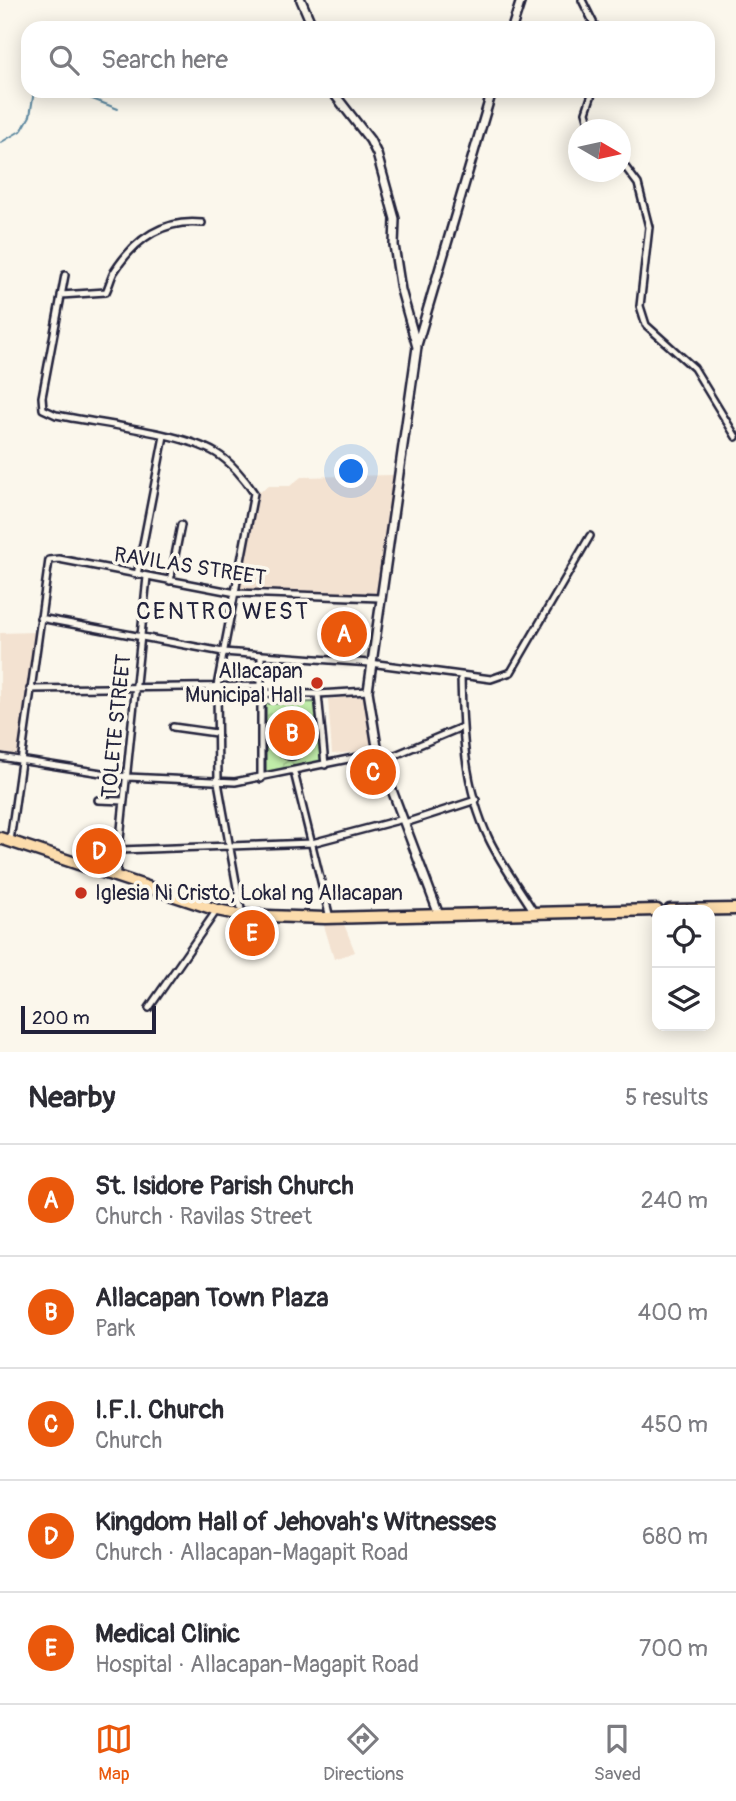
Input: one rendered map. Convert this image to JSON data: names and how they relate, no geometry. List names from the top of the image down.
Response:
{
  "streets": {
    "street": ["RAVILAS STREET", "TOLETE STREET"]
  },
  "crossings": [
    ["RAVILAS STREET", "TOLETE STREET"]
  ],
  "districts": ["CENTRO WEST"],
  "places": ["Allacapan Municipal Hall", "Iglesia Ni Cristo, Lokal ng Allacapan"],
  "scale_bar": "200 m",
  "north": "right",
  "page": {
    "search": "Search here",
    "pins": [
      "A",
      "B",
      "C",
      "D",
      "E"
    ],
    "scale": "200 m",
    "heading": ["Nearby", "5 results"],
    "list": [
      {
        "mark": "A",
        "name": "St. Isidore Parish Church",
        "note": "Church · Ravilas Street",
        "value": "240 m"
      },
      {
        "mark": "B",
        "name": "Allacapan Town Plaza",
        "note": "Park",
        "value": "400 m"
      },
      {
        "mark": "C",
        "name": "I.F.I. Church",
        "note": "Church",
        "value": "450 m"
      },
      {
        "mark": "D",
        "name": "Kingdom Hall of Jehovah's Witnesses",
        "note": "Church · Allacapan-Magapit Road",
        "value": "680 m"
      },
      {
        "mark": "E",
        "name": "Medical Clinic",
        "note": "Hospital · Allacapan-Magapit Road",
        "value": "700 m"
      }
    ],
    "nav": ["Map", "Directions", "Saved"]
  }
}
